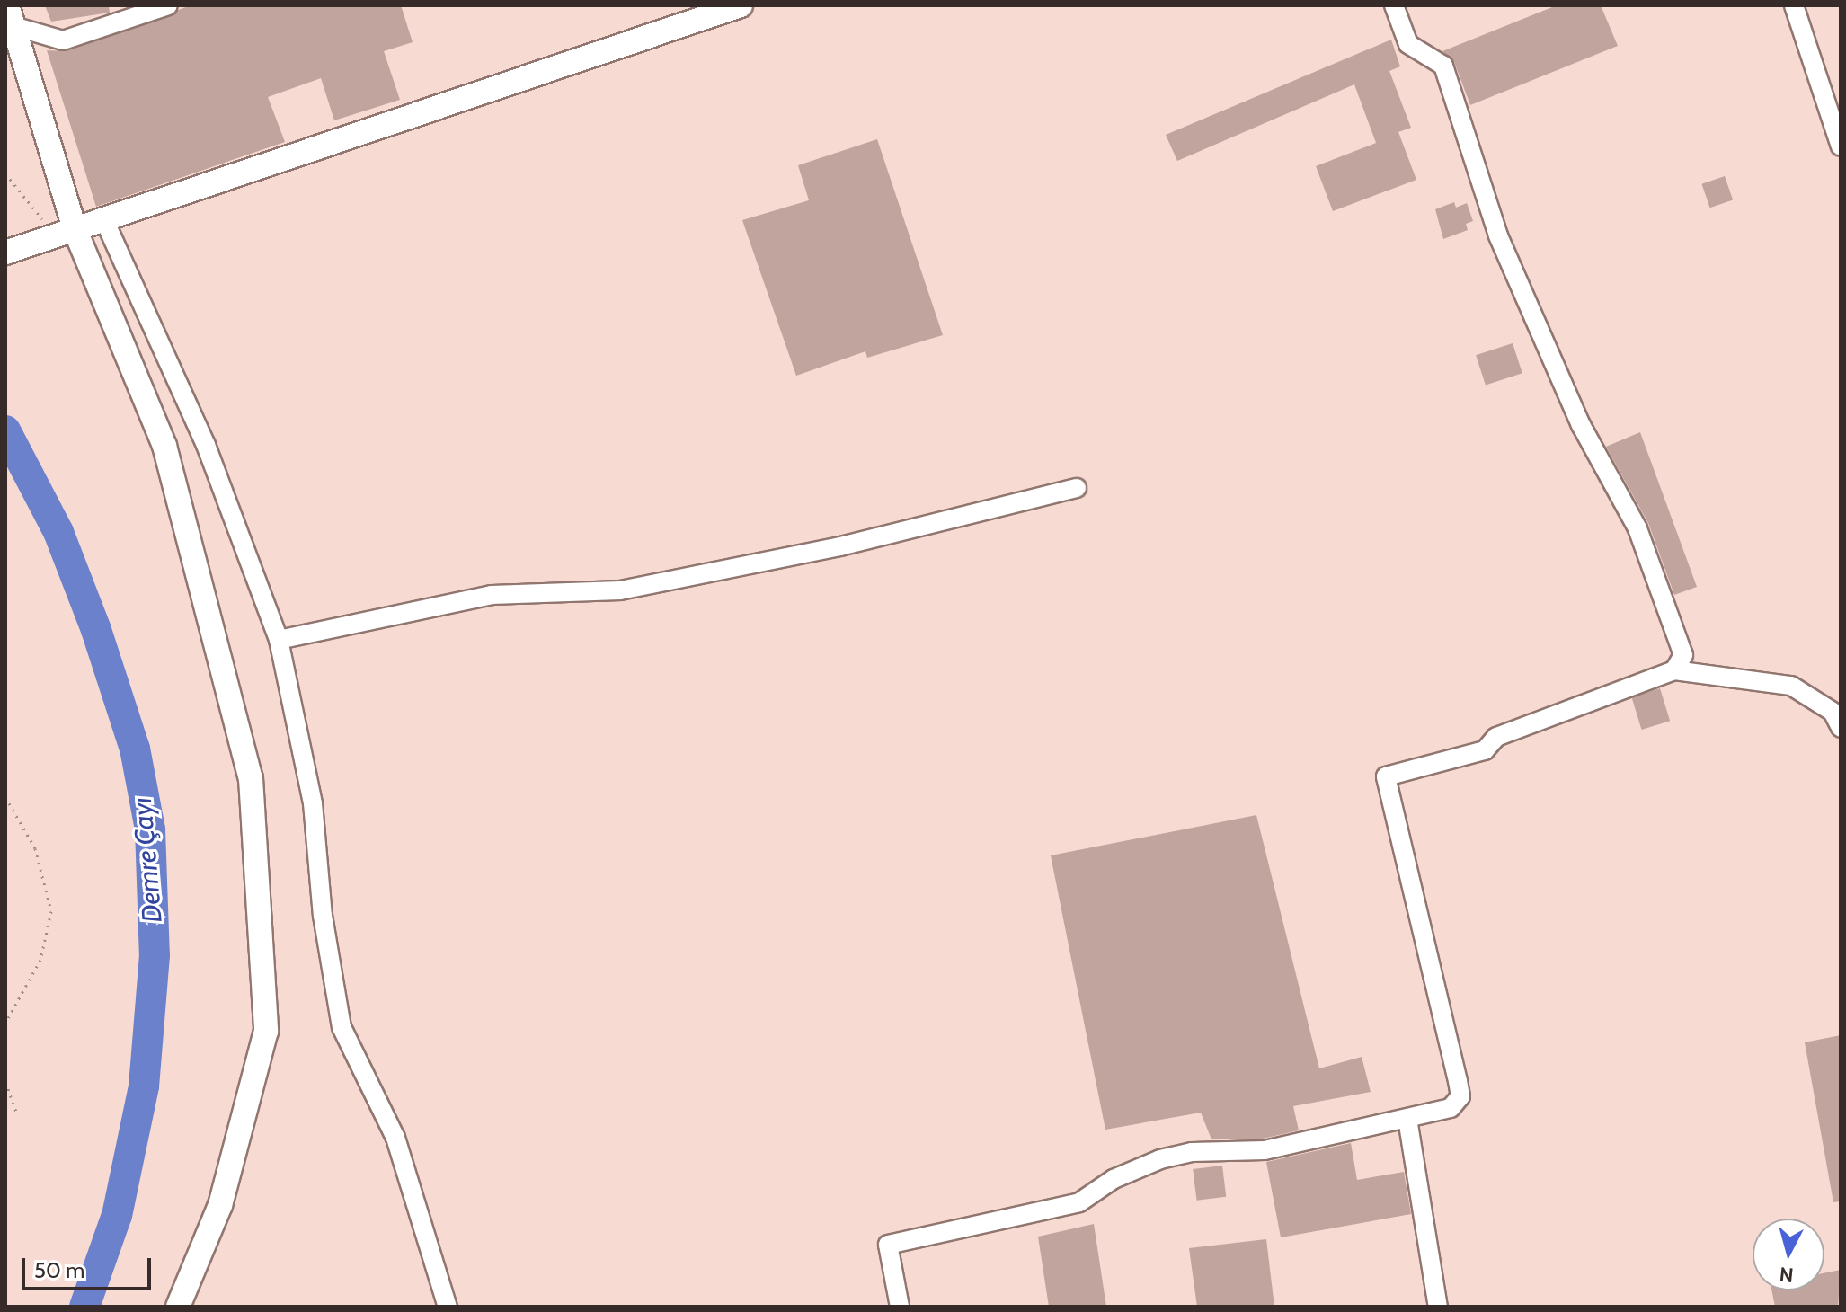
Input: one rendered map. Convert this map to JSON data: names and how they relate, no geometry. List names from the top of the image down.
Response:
{
  "water": ["Demre Çayı"],
  "scale_bar": "50 m",
  "north": "bottom"
}
